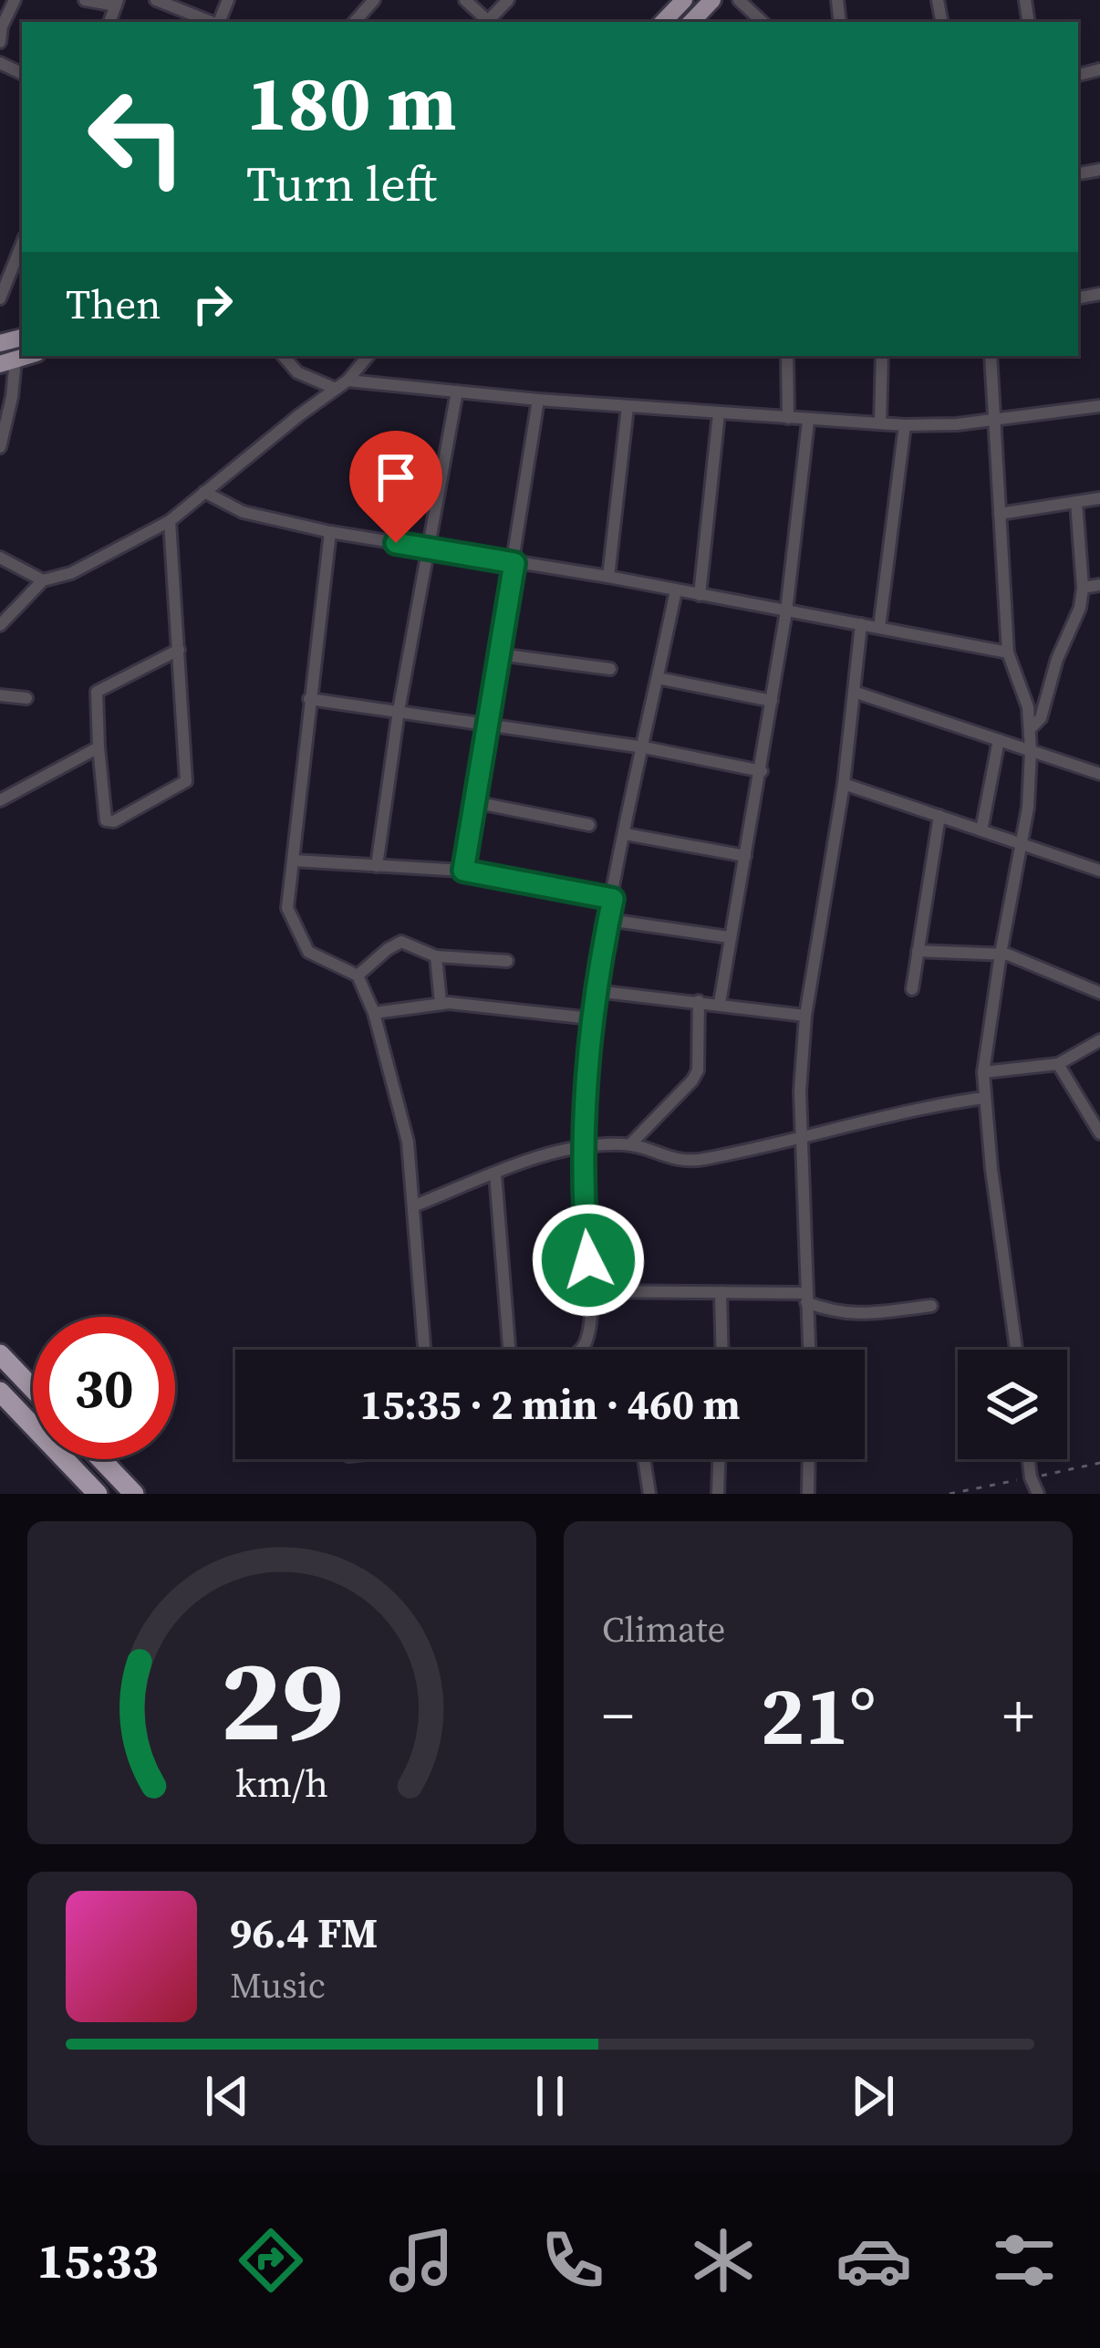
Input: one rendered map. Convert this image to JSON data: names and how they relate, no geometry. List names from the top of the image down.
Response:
{
  "page": {
    "turn": ["180 m", "Turn left"],
    "then": "Then",
    "limit": "30",
    "trip": "15:35 · 2 min · 460 m",
    "tile": "Climate",
    "heat": ["−", "21°", "+"],
    "song": ["96.4 FM", "Music"],
    "tabs": "15:33",
    "gauge": ["29", "km/h"]
  }
}
